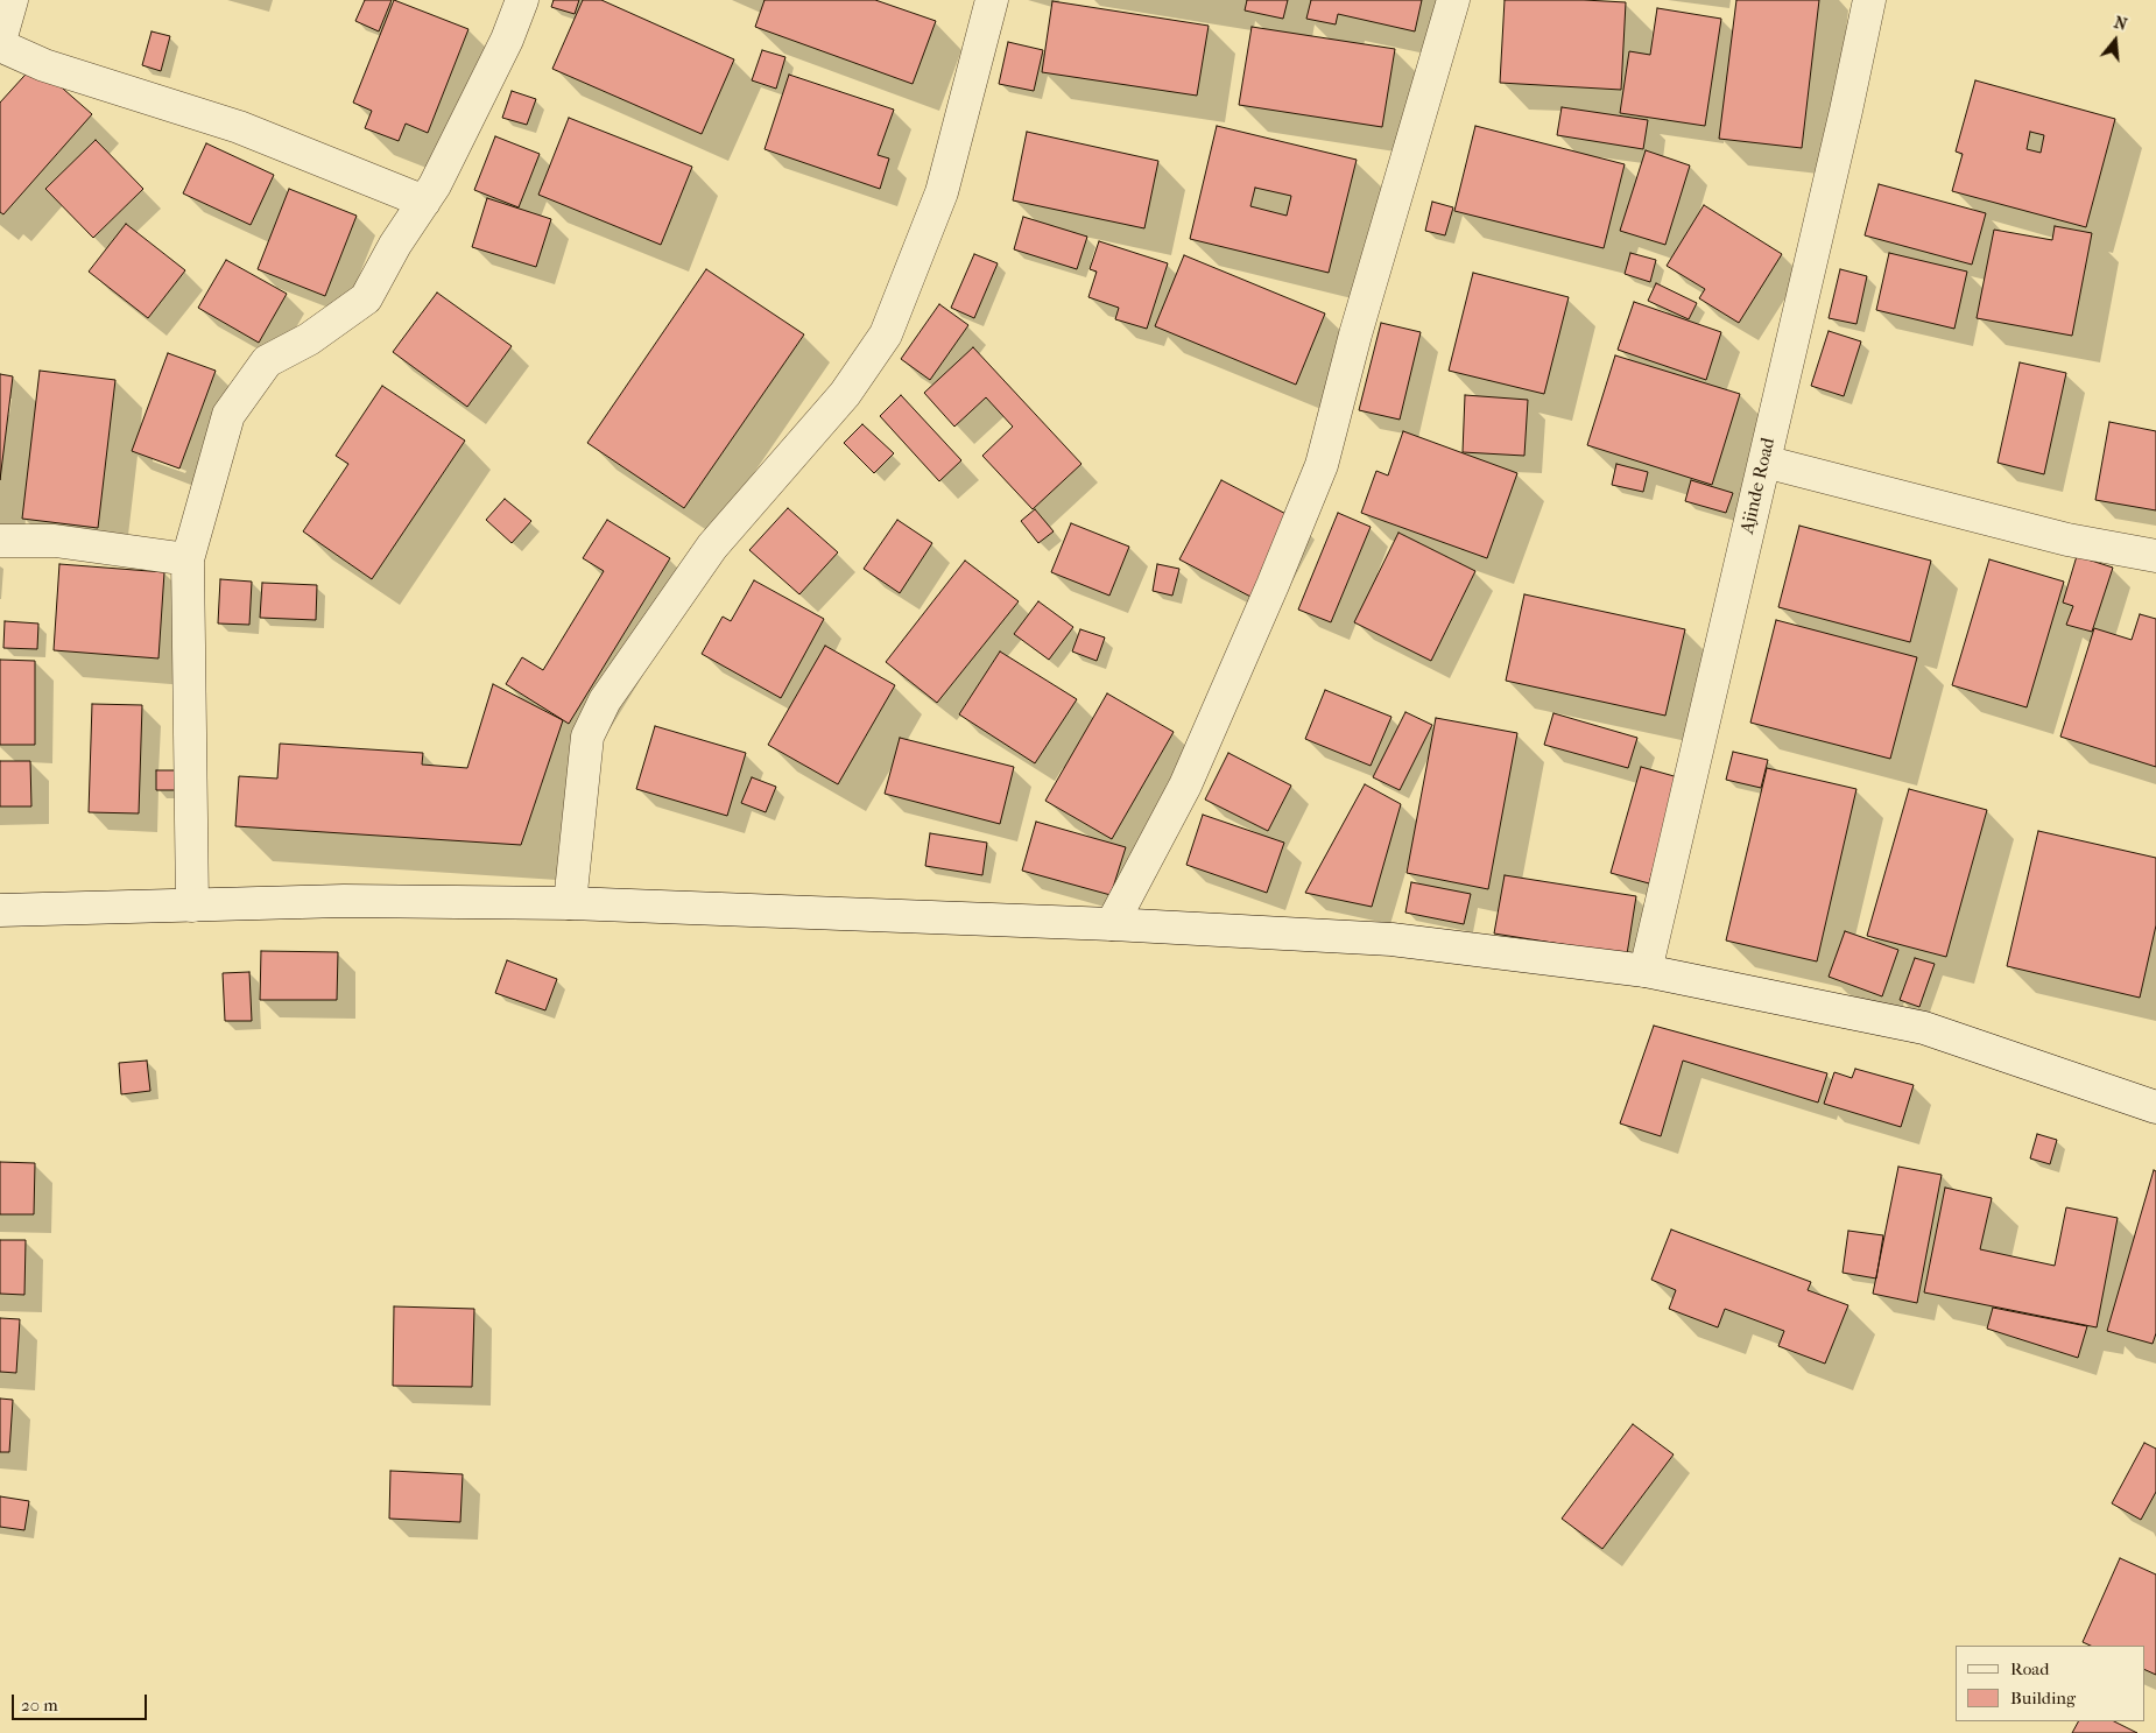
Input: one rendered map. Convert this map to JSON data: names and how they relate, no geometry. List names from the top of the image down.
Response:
{
  "streets": {
    "street": ["Ajinde Road"]
  },
  "legend": ["Road", "Building"],
  "scale_bar": "20 m",
  "north": "top"
}
